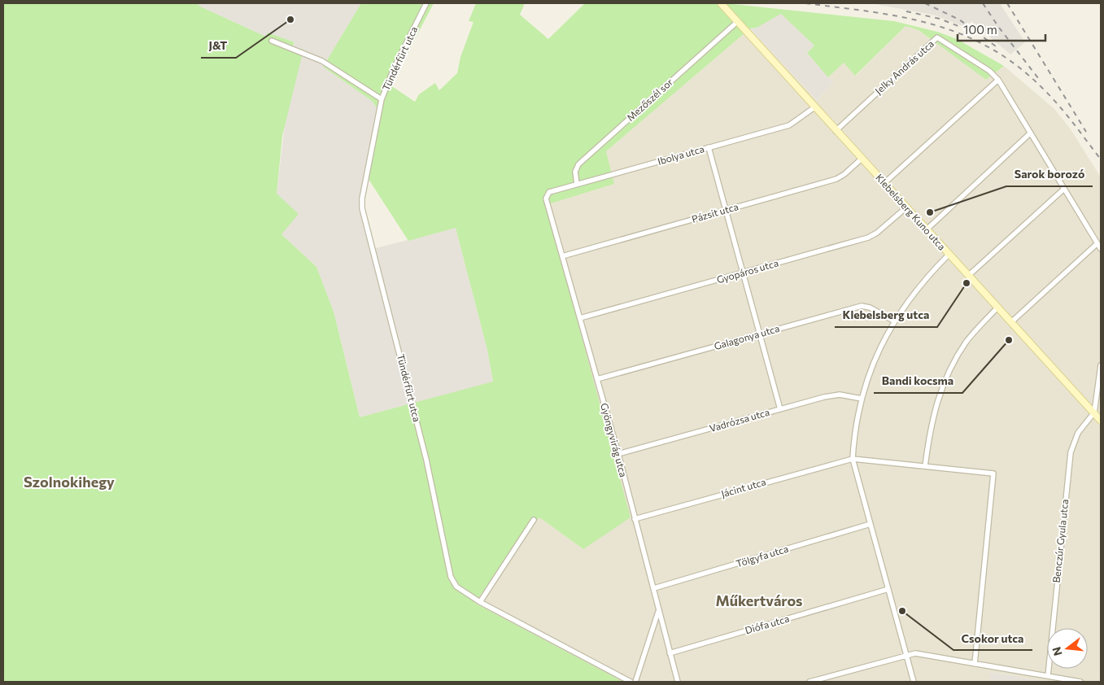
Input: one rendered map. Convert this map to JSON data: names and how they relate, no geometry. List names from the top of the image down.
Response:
{
  "streets": {
    "street": [
      "Tündérfürt utca",
      "Jelky András utca",
      "Mezőszél sor",
      "Ibolya utca",
      "Klebelsberg Kuno utca",
      "Pázsit utca",
      "Gyopáros utca",
      "Galagonya utca",
      "Vadrózsa utca",
      "Gyöngyvirág utca",
      "Jácint utca",
      "Benczúr Gyula utca",
      "Tölgyfa utca",
      "Diófa utca"
    ]
  },
  "crossings": [
    ["Jelky András utca", "Klebelsberg Kuno utca"],
    ["Mezőszél sor", "Ibolya utca"],
    ["Mezőszél sor", "Klebelsberg Kuno utca"],
    ["Ibolya utca", "Klebelsberg Kuno utca"],
    ["Ibolya utca", "Gyöngyvirág utca"],
    ["Klebelsberg Kuno utca", "Pázsit utca"],
    ["Klebelsberg Kuno utca", "Gyopáros utca"],
    ["Klebelsberg Kuno utca", "Benczúr Gyula utca"],
    ["Pázsit utca", "Gyöngyvirág utca"],
    ["Gyopáros utca", "Gyöngyvirág utca"],
    ["Galagonya utca", "Gyöngyvirág utca"],
    ["Vadrózsa utca", "Gyöngyvirág utca"],
    ["Gyöngyvirág utca", "Jácint utca"],
    ["Gyöngyvirág utca", "Tölgyfa utca"],
    ["Gyöngyvirág utca", "Diófa utca"]
  ],
  "districts": ["Szolnokihegy", "Műkertváros"],
  "places": [
    "J&T",
    "Sarok borozó",
    "Klebelsberg utca",
    "Bandi kocsma",
    "Csokor utca"
  ],
  "scale_bar": "100 m",
  "north": "left"
}
